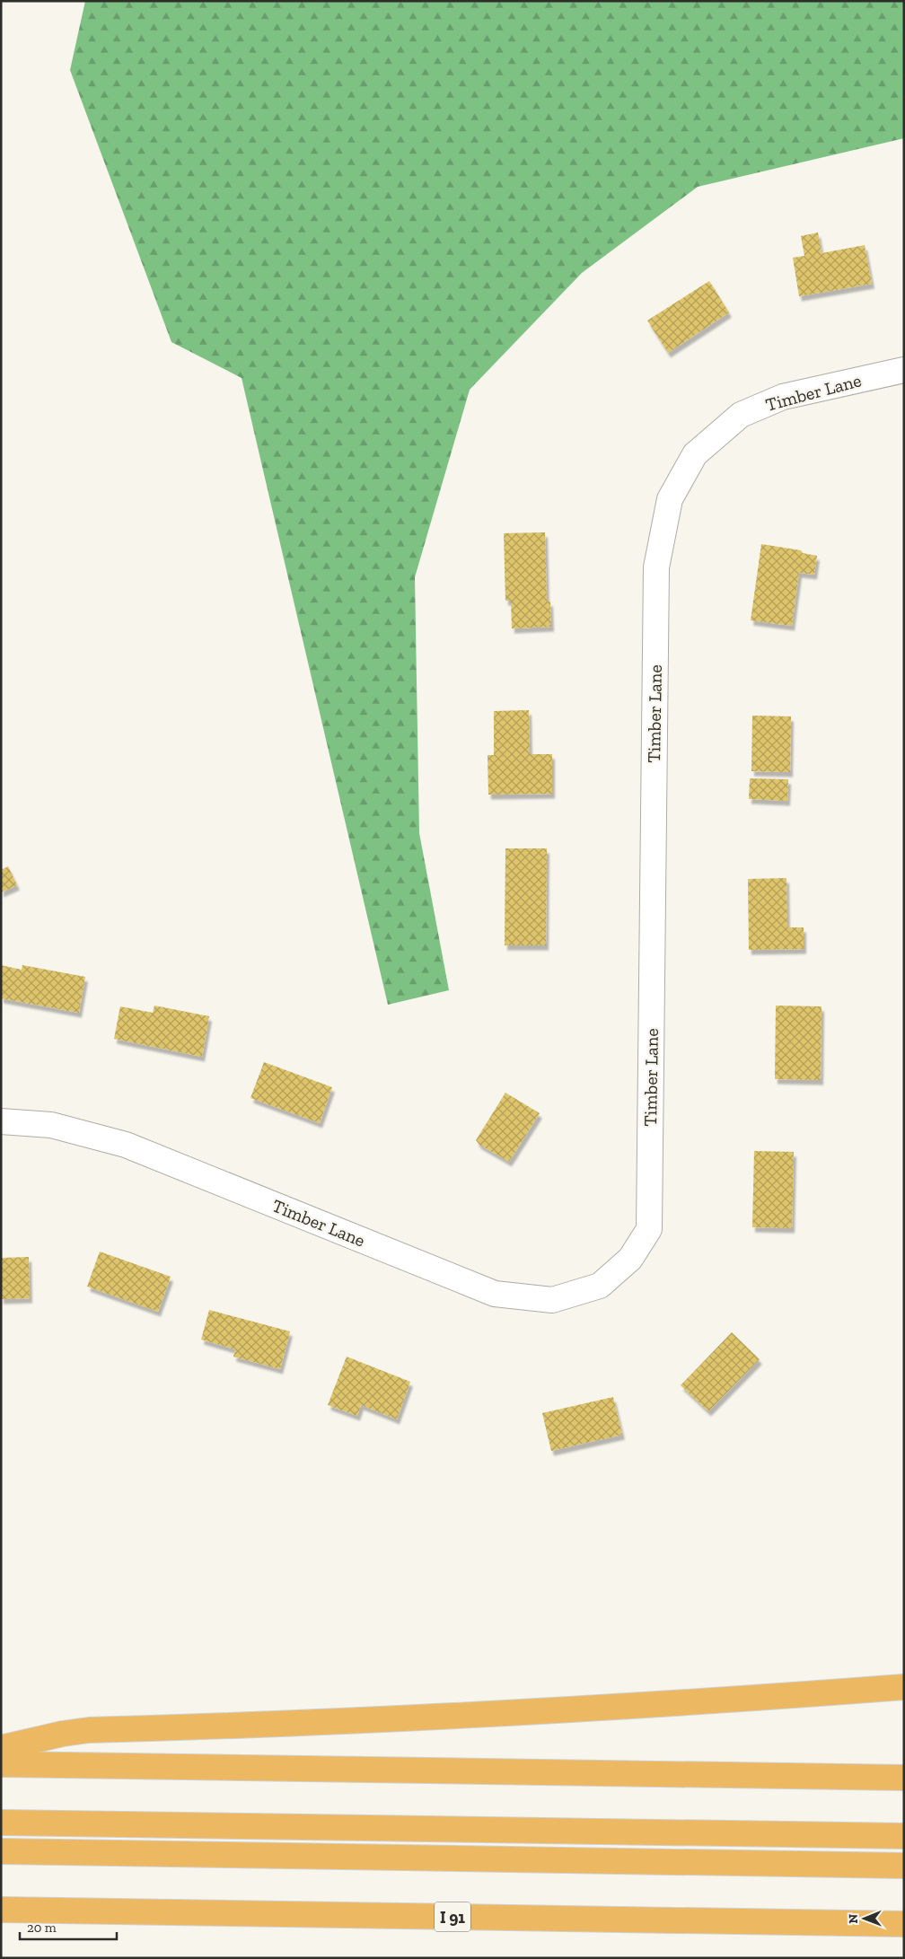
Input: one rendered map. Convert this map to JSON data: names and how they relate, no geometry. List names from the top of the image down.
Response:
{
  "streets": {
    "highway": ["I 91"],
    "street": ["Timber Lane"]
  },
  "scale_bar": "20 m",
  "north": "left"
}
